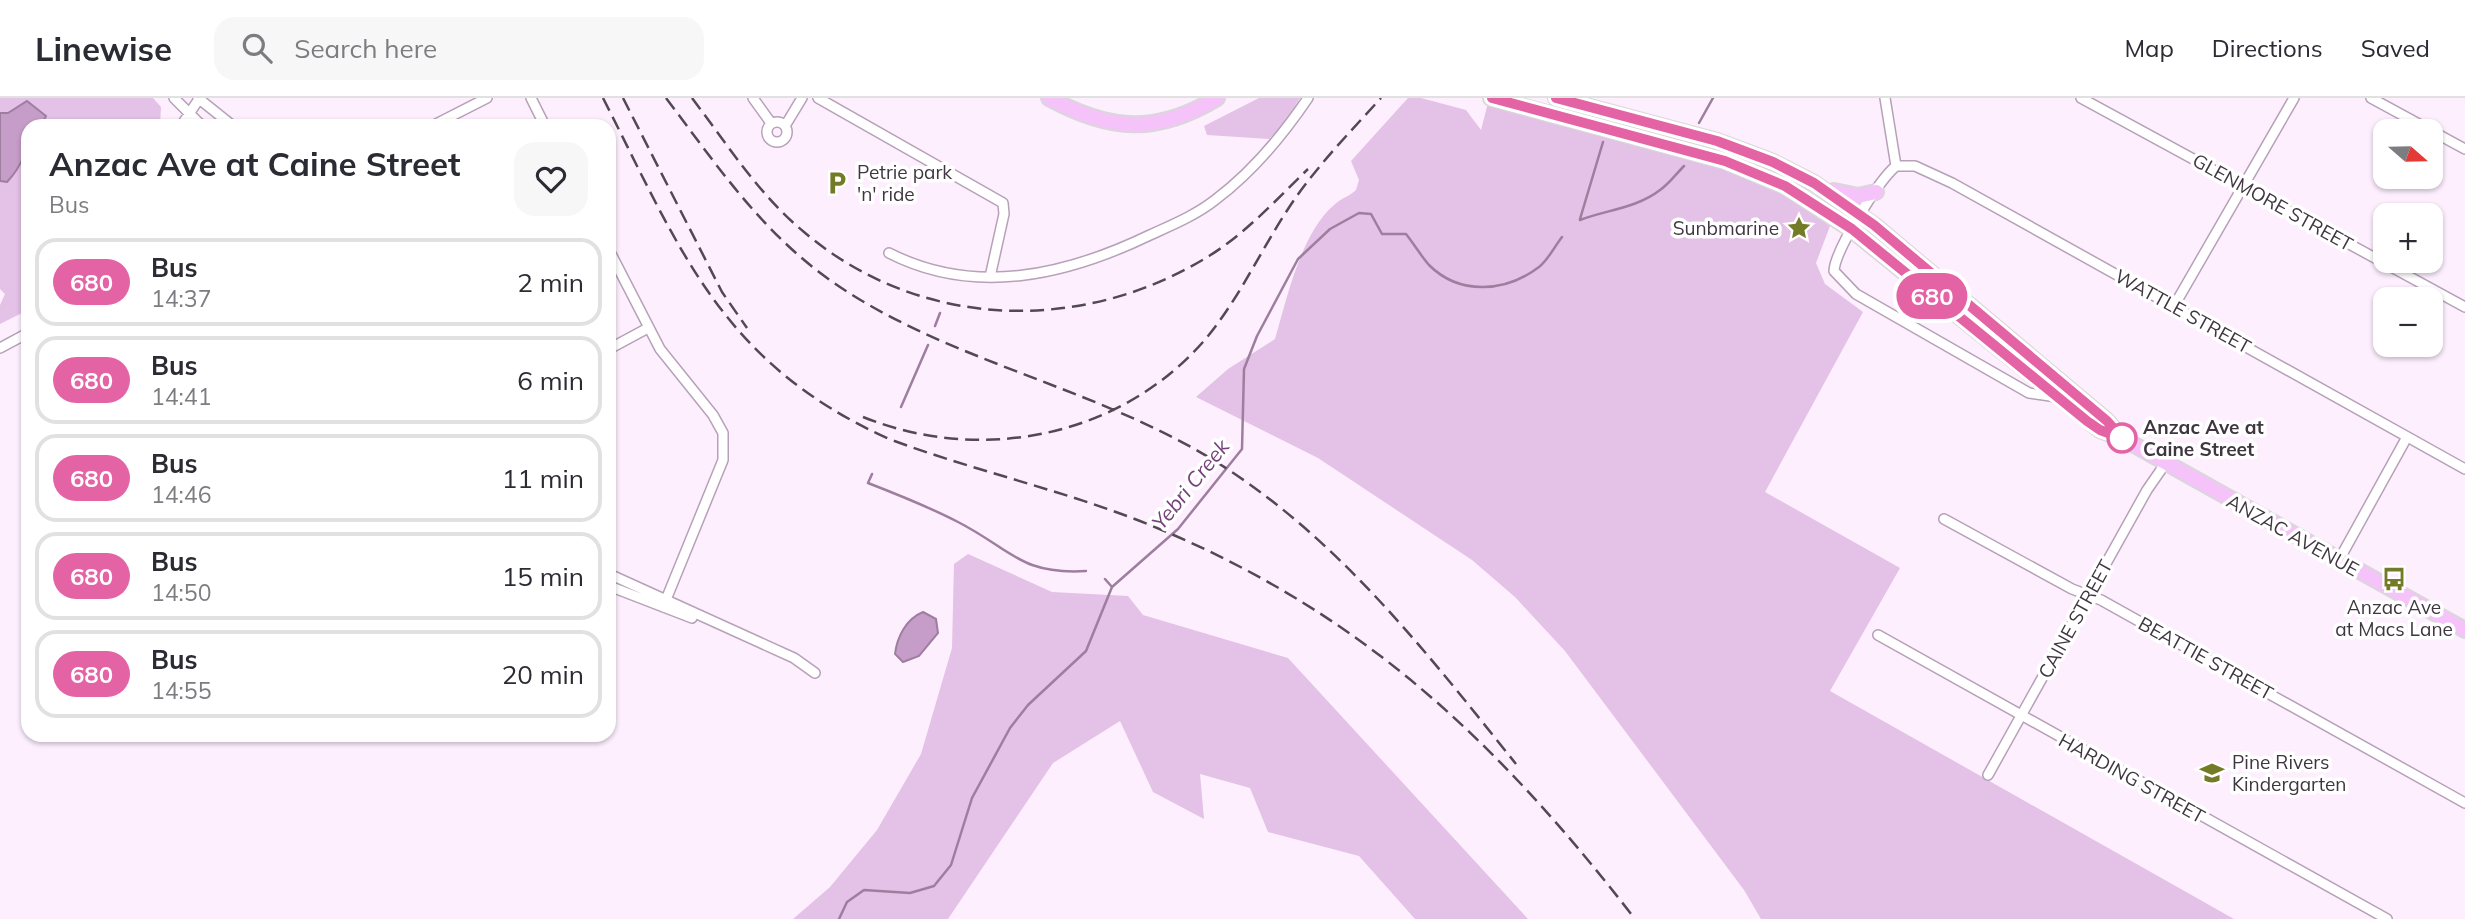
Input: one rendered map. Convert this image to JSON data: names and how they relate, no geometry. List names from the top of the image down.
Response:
{
  "streets": {
    "highway": ["ANZAC AVENUE"],
    "street": [
      "GLENMORE STREET",
      "WATTLE STREET",
      "CAINE STREET",
      "BEATTIE STREET",
      "HARDING STREET"
    ]
  },
  "crossings": [
    ["ANZAC AVENUE", "CAINE STREET"],
    ["CAINE STREET", "BEATTIE STREET"],
    ["CAINE STREET", "HARDING STREET"]
  ],
  "water": ["Yebri Creek"],
  "places": {
    "parking": ["Petrie park 'n' ride"],
    "place": ["Sunbmarine"],
    "other": ["Anzac Ave at Caine Street"],
    "bus stop": ["Anzac Ave at Macs Lane"],
    "school or university": ["Pine Rivers Kindergarten"]
  },
  "lines": ["bus line 680"],
  "north": "right",
  "page": {
    "header": "Linewise",
    "search": "Search here",
    "nav": ["Map", "Directions", "Saved"],
    "on_map": "680",
    "map_buttons": ["+", "−"],
    "heading": ["Anzac Ave at Caine Street", "Bus"],
    "list": [
      {
        "mark": "680",
        "name": "Bus",
        "note": "14:37",
        "value": "2 min"
      },
      {
        "mark": "680",
        "name": "Bus",
        "note": "14:41",
        "value": "6 min"
      },
      {
        "mark": "680",
        "name": "Bus",
        "note": "14:46",
        "value": "11 min"
      },
      {
        "mark": "680",
        "name": "Bus",
        "note": "14:50",
        "value": "15 min"
      },
      {
        "mark": "680",
        "name": "Bus",
        "note": "14:55",
        "value": "20 min"
      }
    ]
  }
}
